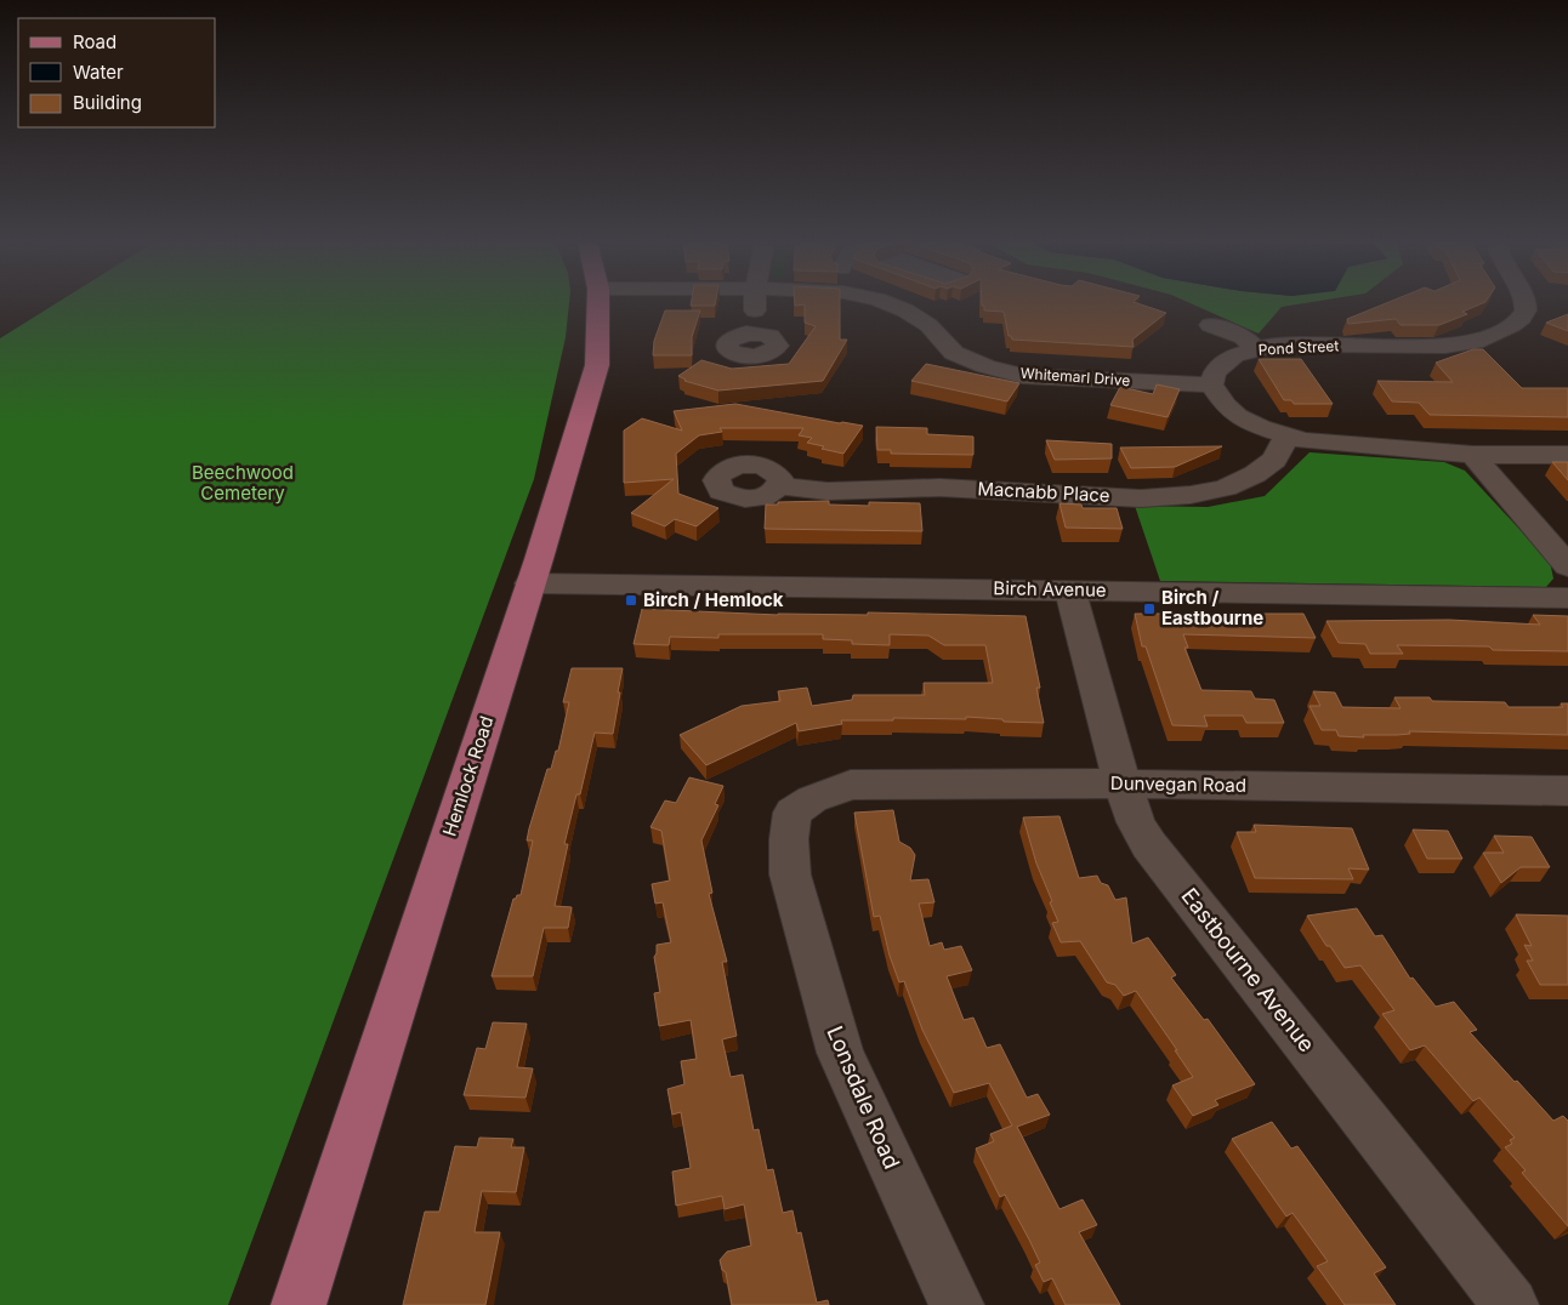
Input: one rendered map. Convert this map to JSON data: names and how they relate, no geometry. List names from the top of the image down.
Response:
{
  "streets": {
    "main road": ["Hemlock Road"],
    "street": [
      "Pond Street",
      "Whitemarl Drive",
      "Macnabb Place",
      "Birch Avenue",
      "Dunvegan Road",
      "Eastbourne Avenue",
      "Lonsdale Road"
    ]
  },
  "crossings": [
    ["Pond Street", "Whitemarl Drive"],
    ["Birch Avenue", "Hemlock Road"],
    ["Birch Avenue", "Eastbourne Avenue"],
    ["Dunvegan Road", "Eastbourne Avenue"],
    ["Dunvegan Road", "Lonsdale Road"]
  ],
  "parks": ["Beechwood Cemetery"],
  "places": {
    "transit": ["Birch / Hemlock", "Birch / Eastbourne"]
  },
  "legend": ["Road", "Water", "Building"]
}
